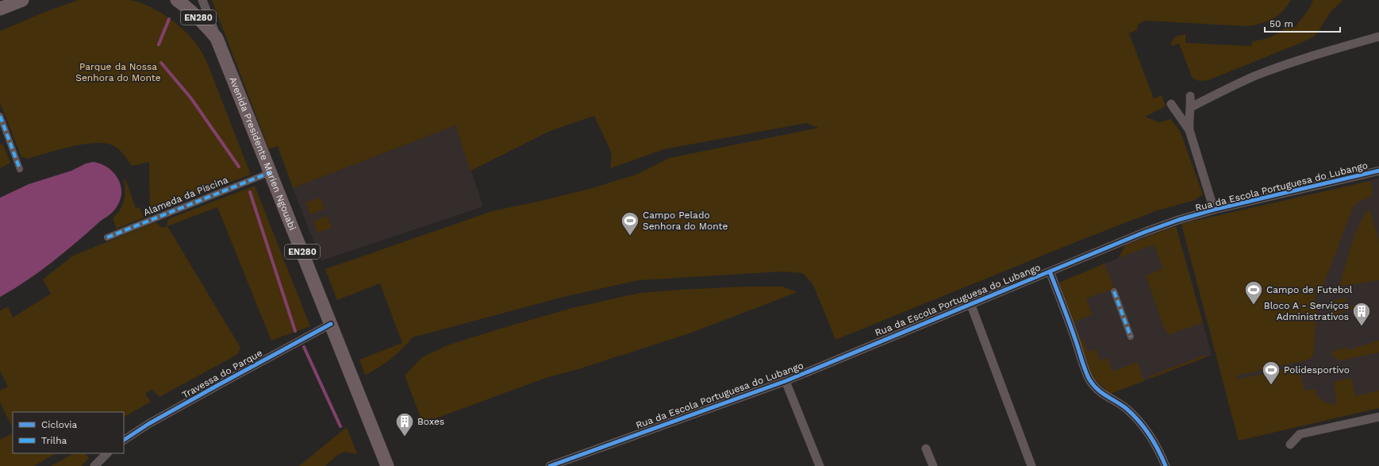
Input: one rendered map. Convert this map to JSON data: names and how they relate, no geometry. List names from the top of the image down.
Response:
{
  "streets": {
    "main road": ["EN280", "Avenida Presidente Marien Ngouabi"],
    "street": ["Rua da Escola Portuguesa do Lubango", "Alameda da Piscina", "Travessa do Parque"]
  },
  "crossings": [
    ["EN280", "Avenida Presidente Marien Ngouabi"],
    ["Avenida Presidente Marien Ngouabi", "Alameda da Piscina"],
    ["Avenida Presidente Marien Ngouabi", "Travessa do Parque"]
  ],
  "parks": ["Parque da Nossa Senhora do Monte"],
  "places": {
    "sports": ["Campo Pelado Senhora do Monte", "Campo de Futebol", "Polidesportivo"],
    "building": ["Bloco A - Serviços Administrativos", "Boxes"]
  },
  "legend": ["Ciclovia", "Trilha"],
  "scale_bar": "50 m"
}
